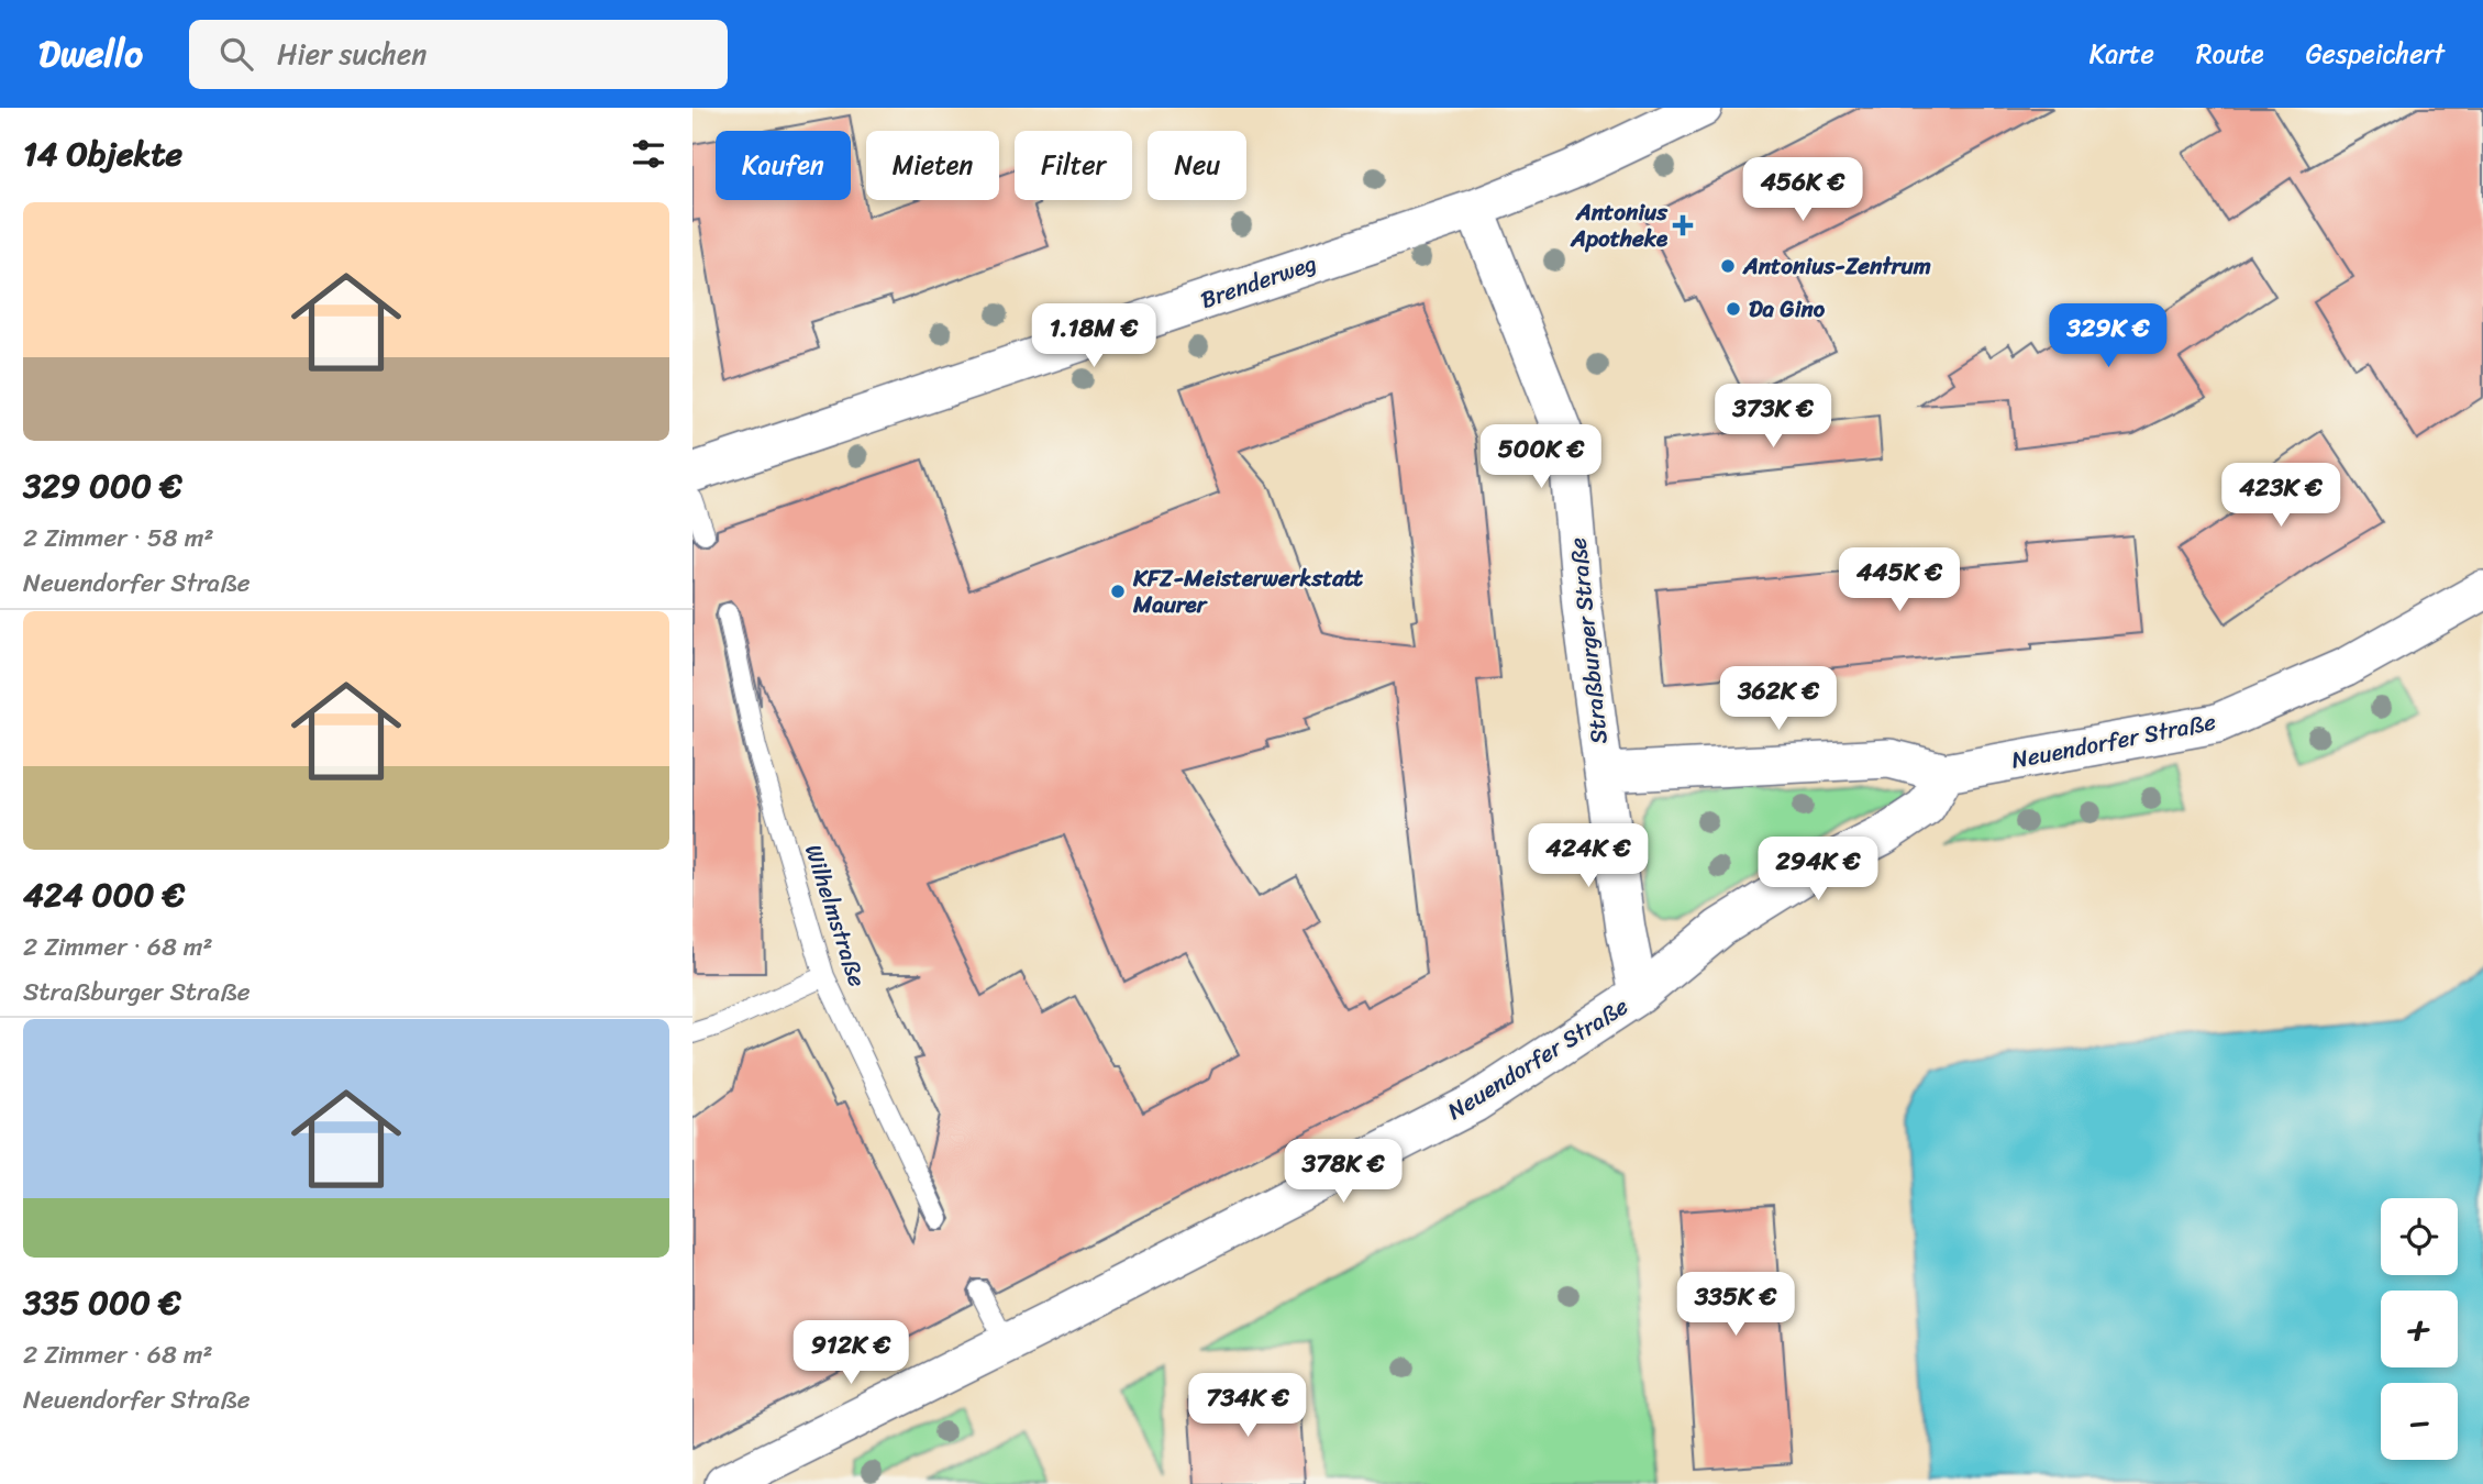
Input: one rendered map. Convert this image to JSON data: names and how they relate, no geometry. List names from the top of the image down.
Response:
{
  "streets": {
    "street": ["Brenderweg", "Straßburger Straße", "Neuendorfer Straße"],
    "lane": ["Wilhelmstraße"]
  },
  "crossings": [
    ["Brenderweg", "Straßburger Straße"],
    ["Straßburger Straße", "Neuendorfer Straße"]
  ],
  "places": {
    "health": ["Antonius Apotheke"],
    "other": ["Antonius-Zentrum", "Da Gino", "KFZ-Meisterwerkstatt Maurer"]
  },
  "page": {
    "header": "Dwello",
    "search": "Hier suchen",
    "nav": ["Karte", "Route", "Gespeichert"],
    "heading": "14 Objekte",
    "chip": [
      "Kaufen",
      "Mieten",
      "Filter",
      "Neu"
    ],
    "price": [
      "456K €",
      "1.18M €",
      "329K €",
      "373K €",
      "500K €",
      "423K €",
      "445K €",
      "362K €",
      "424K €",
      "294K €",
      "378K €",
      "335K €",
      "912K €",
      "734K €"
    ],
    "list": [
      {
        "name": "329 000 €",
        "note": "2 Zimmer · 58 m² · Neuendorfer Straße"
      },
      {
        "name": "424 000 €",
        "note": "2 Zimmer · 68 m² · Straßburger Straße"
      },
      {
        "name": "335 000 €",
        "note": "2 Zimmer · 68 m² · Neuendorfer Straße"
      }
    ],
    "map_buttons": ["+", "−"]
  }
}
